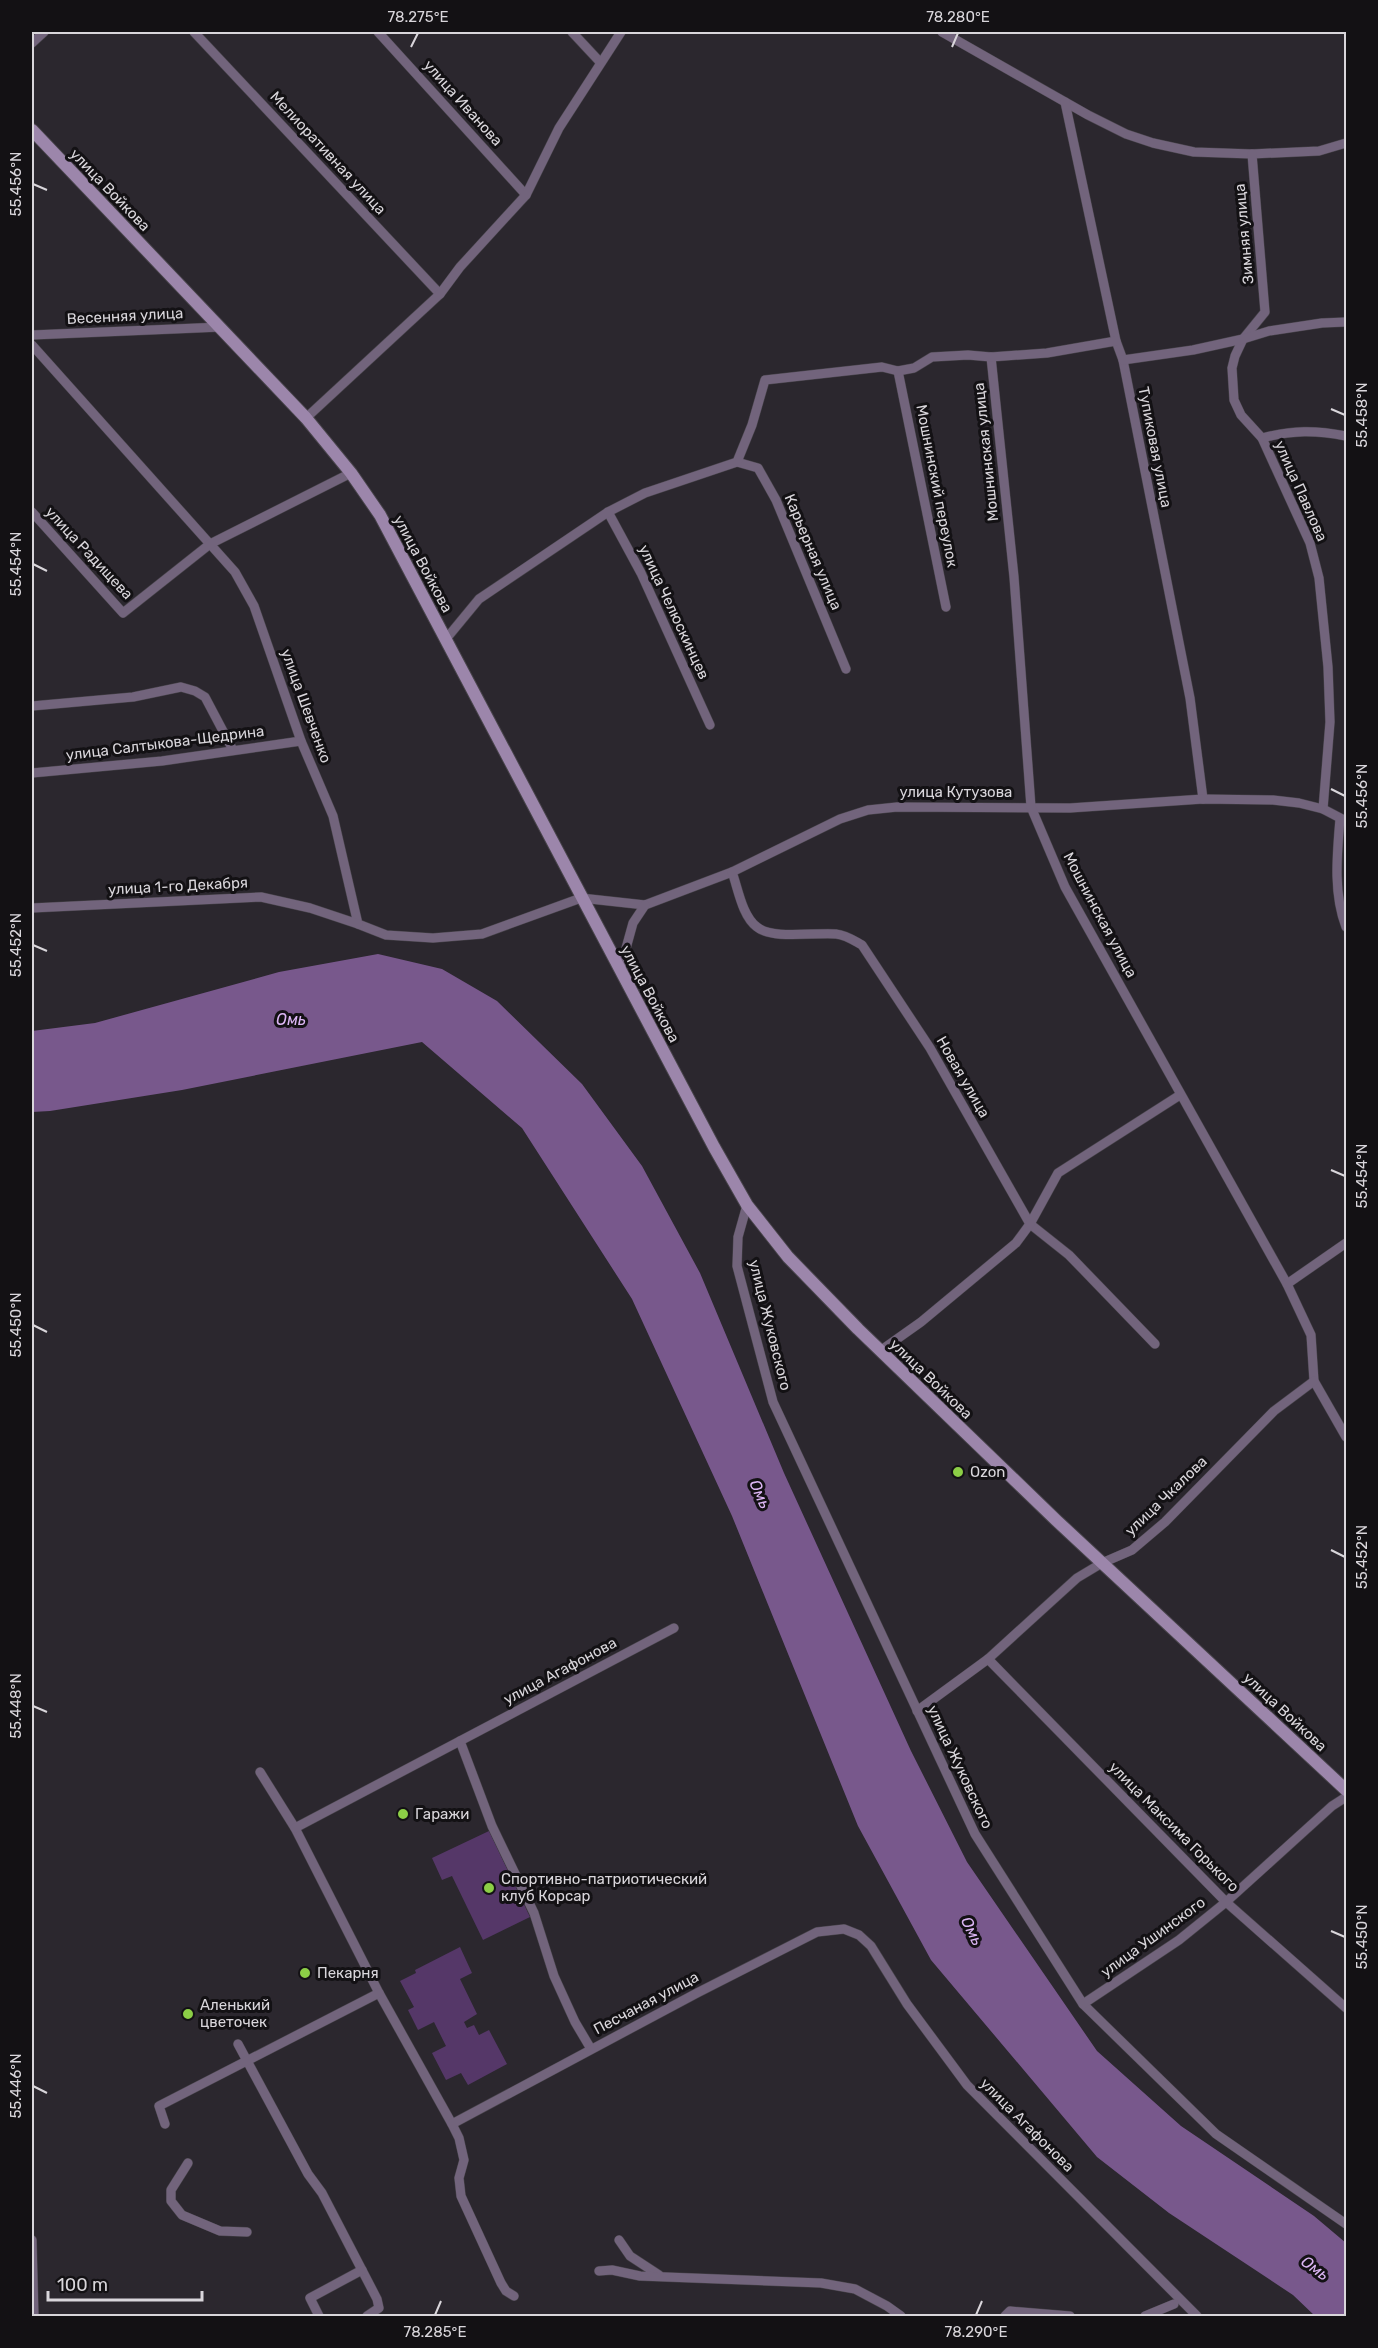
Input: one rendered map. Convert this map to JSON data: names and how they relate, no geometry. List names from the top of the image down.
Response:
{
  "streets": {
    "main road": ["улица Войкова"],
    "street": [
      "улица Иванова",
      "Мелиоративная улица",
      "Зимняя улица",
      "Весенняя улица",
      "Тупиковая улица",
      "Мошнинская улица",
      "Мошнинский переулок",
      "улица Павлова",
      "Карьерная улица",
      "улица Радищева",
      "улица Челюскинцев",
      "улица Шевченко",
      "улица Салтыкова-Щедрина",
      "улица Кутузова",
      "улица 1-го Декабря",
      "Новая улица",
      "улица Жуковского",
      "улица Чкалова",
      "улица Агафонова",
      "улица Максима Горького",
      "улица Ушинского",
      "Песчаная улица"
    ]
  },
  "crossings": [
    ["улица Войкова", "Весенняя улица"],
    ["улица Войкова", "улица Кутузова"],
    ["улица Войкова", "улица Жуковского"],
    ["улица Войкова", "улица Чкалова"],
    ["Зимняя улица", "улица Павлова"],
    ["Тупиковая улица", "улица Кутузова"],
    ["Мошнинская улица", "улица Кутузова"],
    ["Мошнинская улица", "улица Чкалова"],
    ["улица Павлова", "улица Кутузова"],
    ["улица Радищева", "улица Шевченко"],
    ["улица Шевченко", "улица Салтыкова-Щедрина"],
    ["улица Шевченко", "улица 1-го Декабря"],
    ["улица Кутузова", "Новая улица"],
    ["улица Жуковского", "улица Чкалова"],
    ["улица Жуковского", "улица Ушинского"],
    ["улица Чкалова", "улица Максима Горького"],
    ["улица Агафонова", "Песчаная улица"],
    ["улица Максима Горького", "улица Ушинского"]
  ],
  "water": ["Омь"],
  "places": [
    "Ozon",
    "Гаражи",
    "Спортивно-патриотический клуб Корсар",
    "Пекарня",
    "Аленький цветочек"
  ],
  "scale_bar": "100 m",
  "coordinates": [
    "78.275°E",
    "78.280°E",
    "55.456°N",
    "55.458°N",
    "55.454°N",
    "55.452°N",
    "55.450°N",
    "55.448°N",
    "55.446°N",
    "78.285°E",
    "78.290°E"
  ]
}
